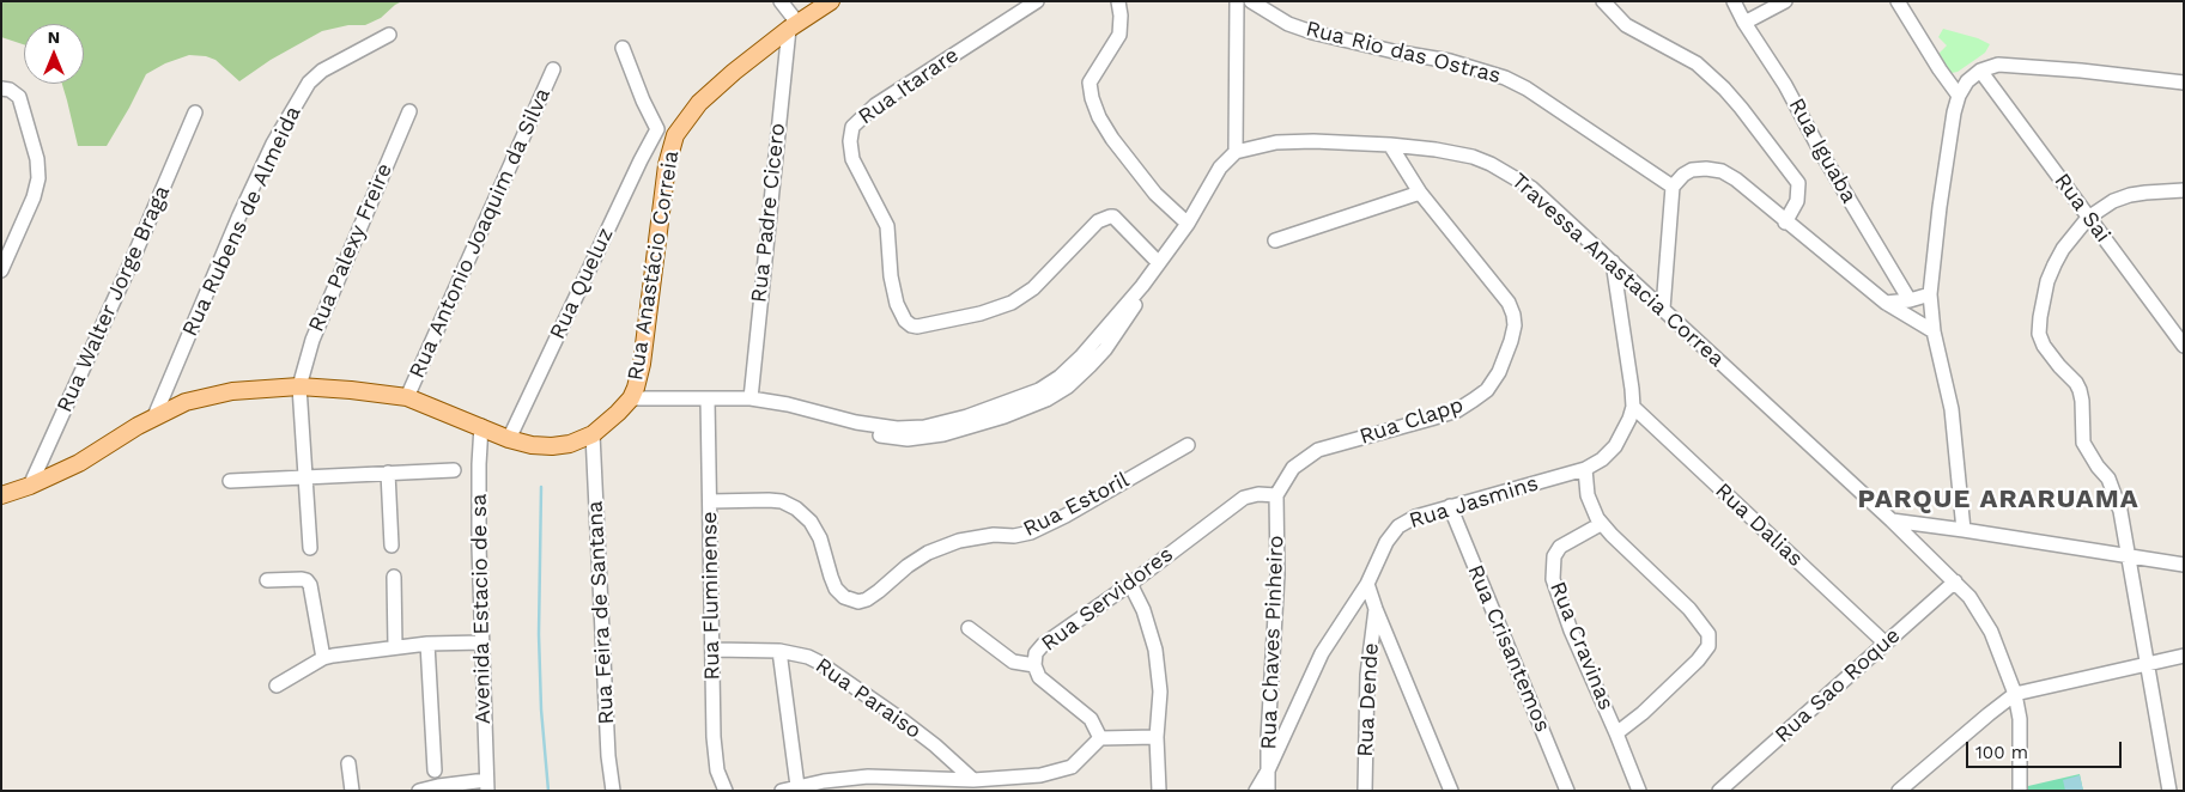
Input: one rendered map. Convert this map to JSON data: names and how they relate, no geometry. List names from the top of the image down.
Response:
{
  "streets": {
    "main road": ["Rua Anastácio Correia"],
    "street": [
      "Rua Rio das Ostras",
      "Rua Itarare",
      "Rua Iguaba",
      "Rua Sai",
      "Rua Padre Cicero",
      "Rua Rubens de Almeida",
      "Rua Antonio Joaquim da Silva",
      "Rua Palexy Freire",
      "Travessa Anastacia Correa",
      "Rua Queluz",
      "Rua Walter Jorge Braga",
      "Rua Clapp",
      "Rua Jasmins",
      "Rua Estoril",
      "Rua Dalias",
      "Rua Fluminense",
      "Rua Servidores",
      "Avenida Estacio de sa",
      "Rua Feira de Santana",
      "Rua Chaves Pinheiro",
      "Rua Cravinas",
      "Rua Crisantemos",
      "Rua Sao Roque",
      "Rua Paraiso",
      "Rua Dende"
    ]
  },
  "crossings": [
    ["Rua Padre Cicero", "Rua Anastácio Correia"],
    ["Rua Rubens de Almeida", "Rua Anastácio Correia"],
    ["Rua Antonio Joaquim da Silva", "Rua Anastácio Correia"],
    ["Rua Palexy Freire", "Rua Anastácio Correia"],
    ["Rua Anastácio Correia", "Rua Queluz"],
    ["Rua Anastácio Correia", "Rua Walter Jorge Braga"],
    ["Rua Anastácio Correia", "Avenida Estacio de sa"],
    ["Rua Anastácio Correia", "Rua Feira de Santana"],
    ["Travessa Anastacia Correa", "Rua Clapp"],
    ["Travessa Anastacia Correa", "Rua Jasmins"],
    ["Travessa Anastacia Correa", "Rua Sao Roque"],
    ["Rua Clapp", "Rua Servidores"],
    ["Rua Clapp", "Rua Chaves Pinheiro"],
    ["Rua Jasmins", "Rua Dalias"],
    ["Rua Jasmins", "Rua Chaves Pinheiro"],
    ["Rua Jasmins", "Rua Crisantemos"],
    ["Rua Estoril", "Rua Fluminense"],
    ["Rua Dalias", "Rua Sao Roque"],
    ["Rua Fluminense", "Rua Paraiso"],
    ["Rua Servidores", "Rua Chaves Pinheiro"]
  ],
  "districts": ["PARQUE ARARUAMA"],
  "scale_bar": "100 m",
  "north": "top"
}
